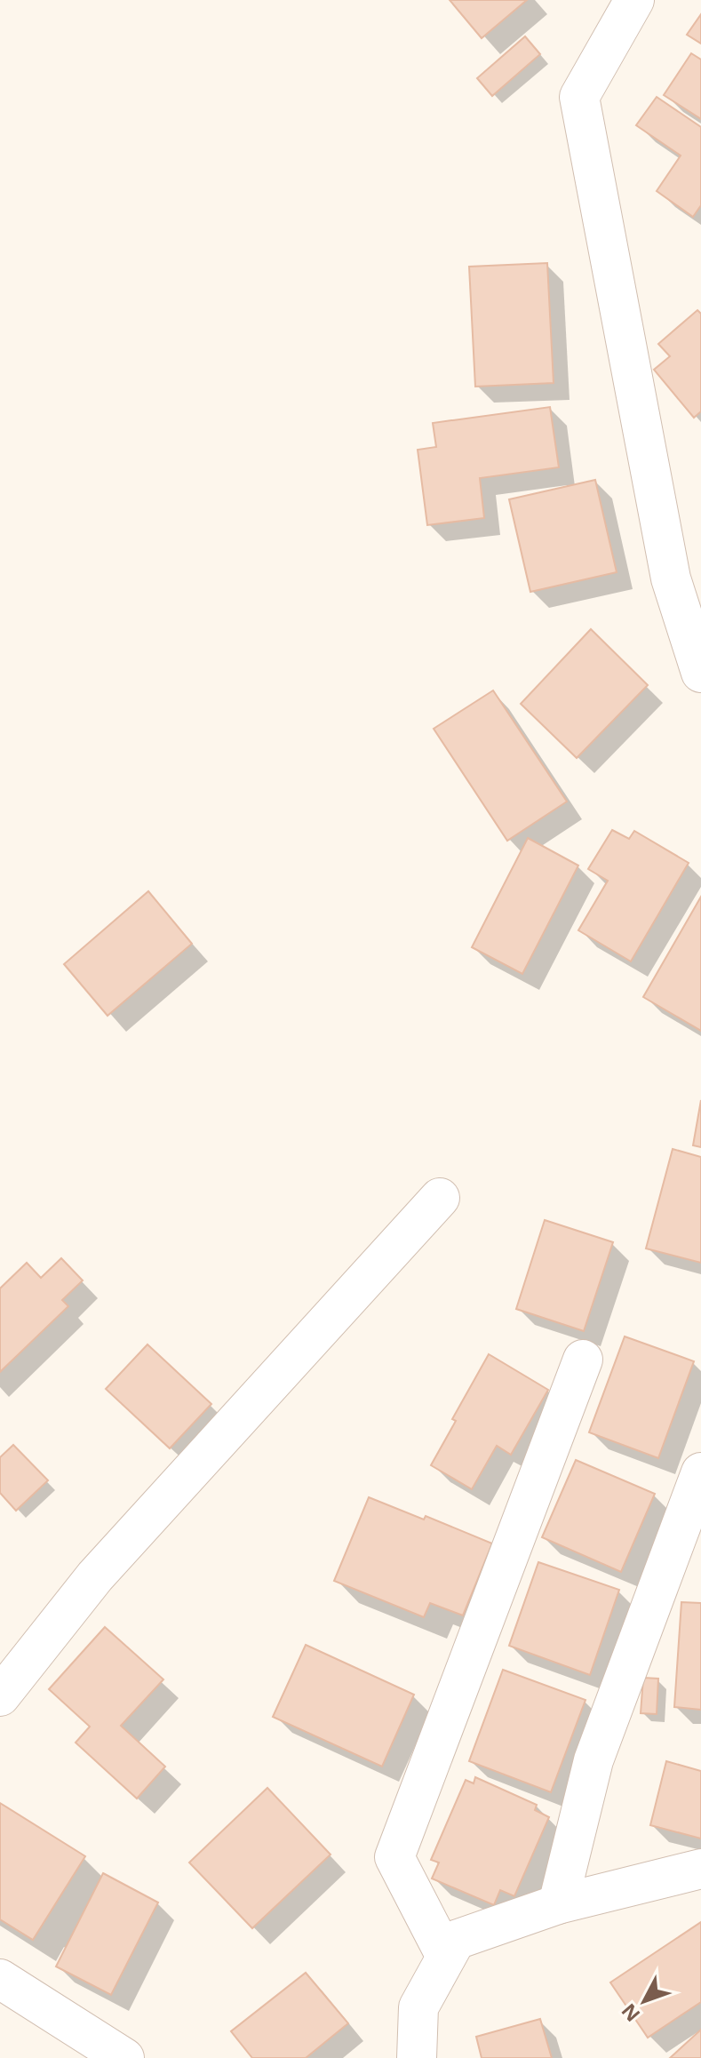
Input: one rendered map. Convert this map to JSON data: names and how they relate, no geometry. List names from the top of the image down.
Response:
{
  "north": "bottom left"
}
